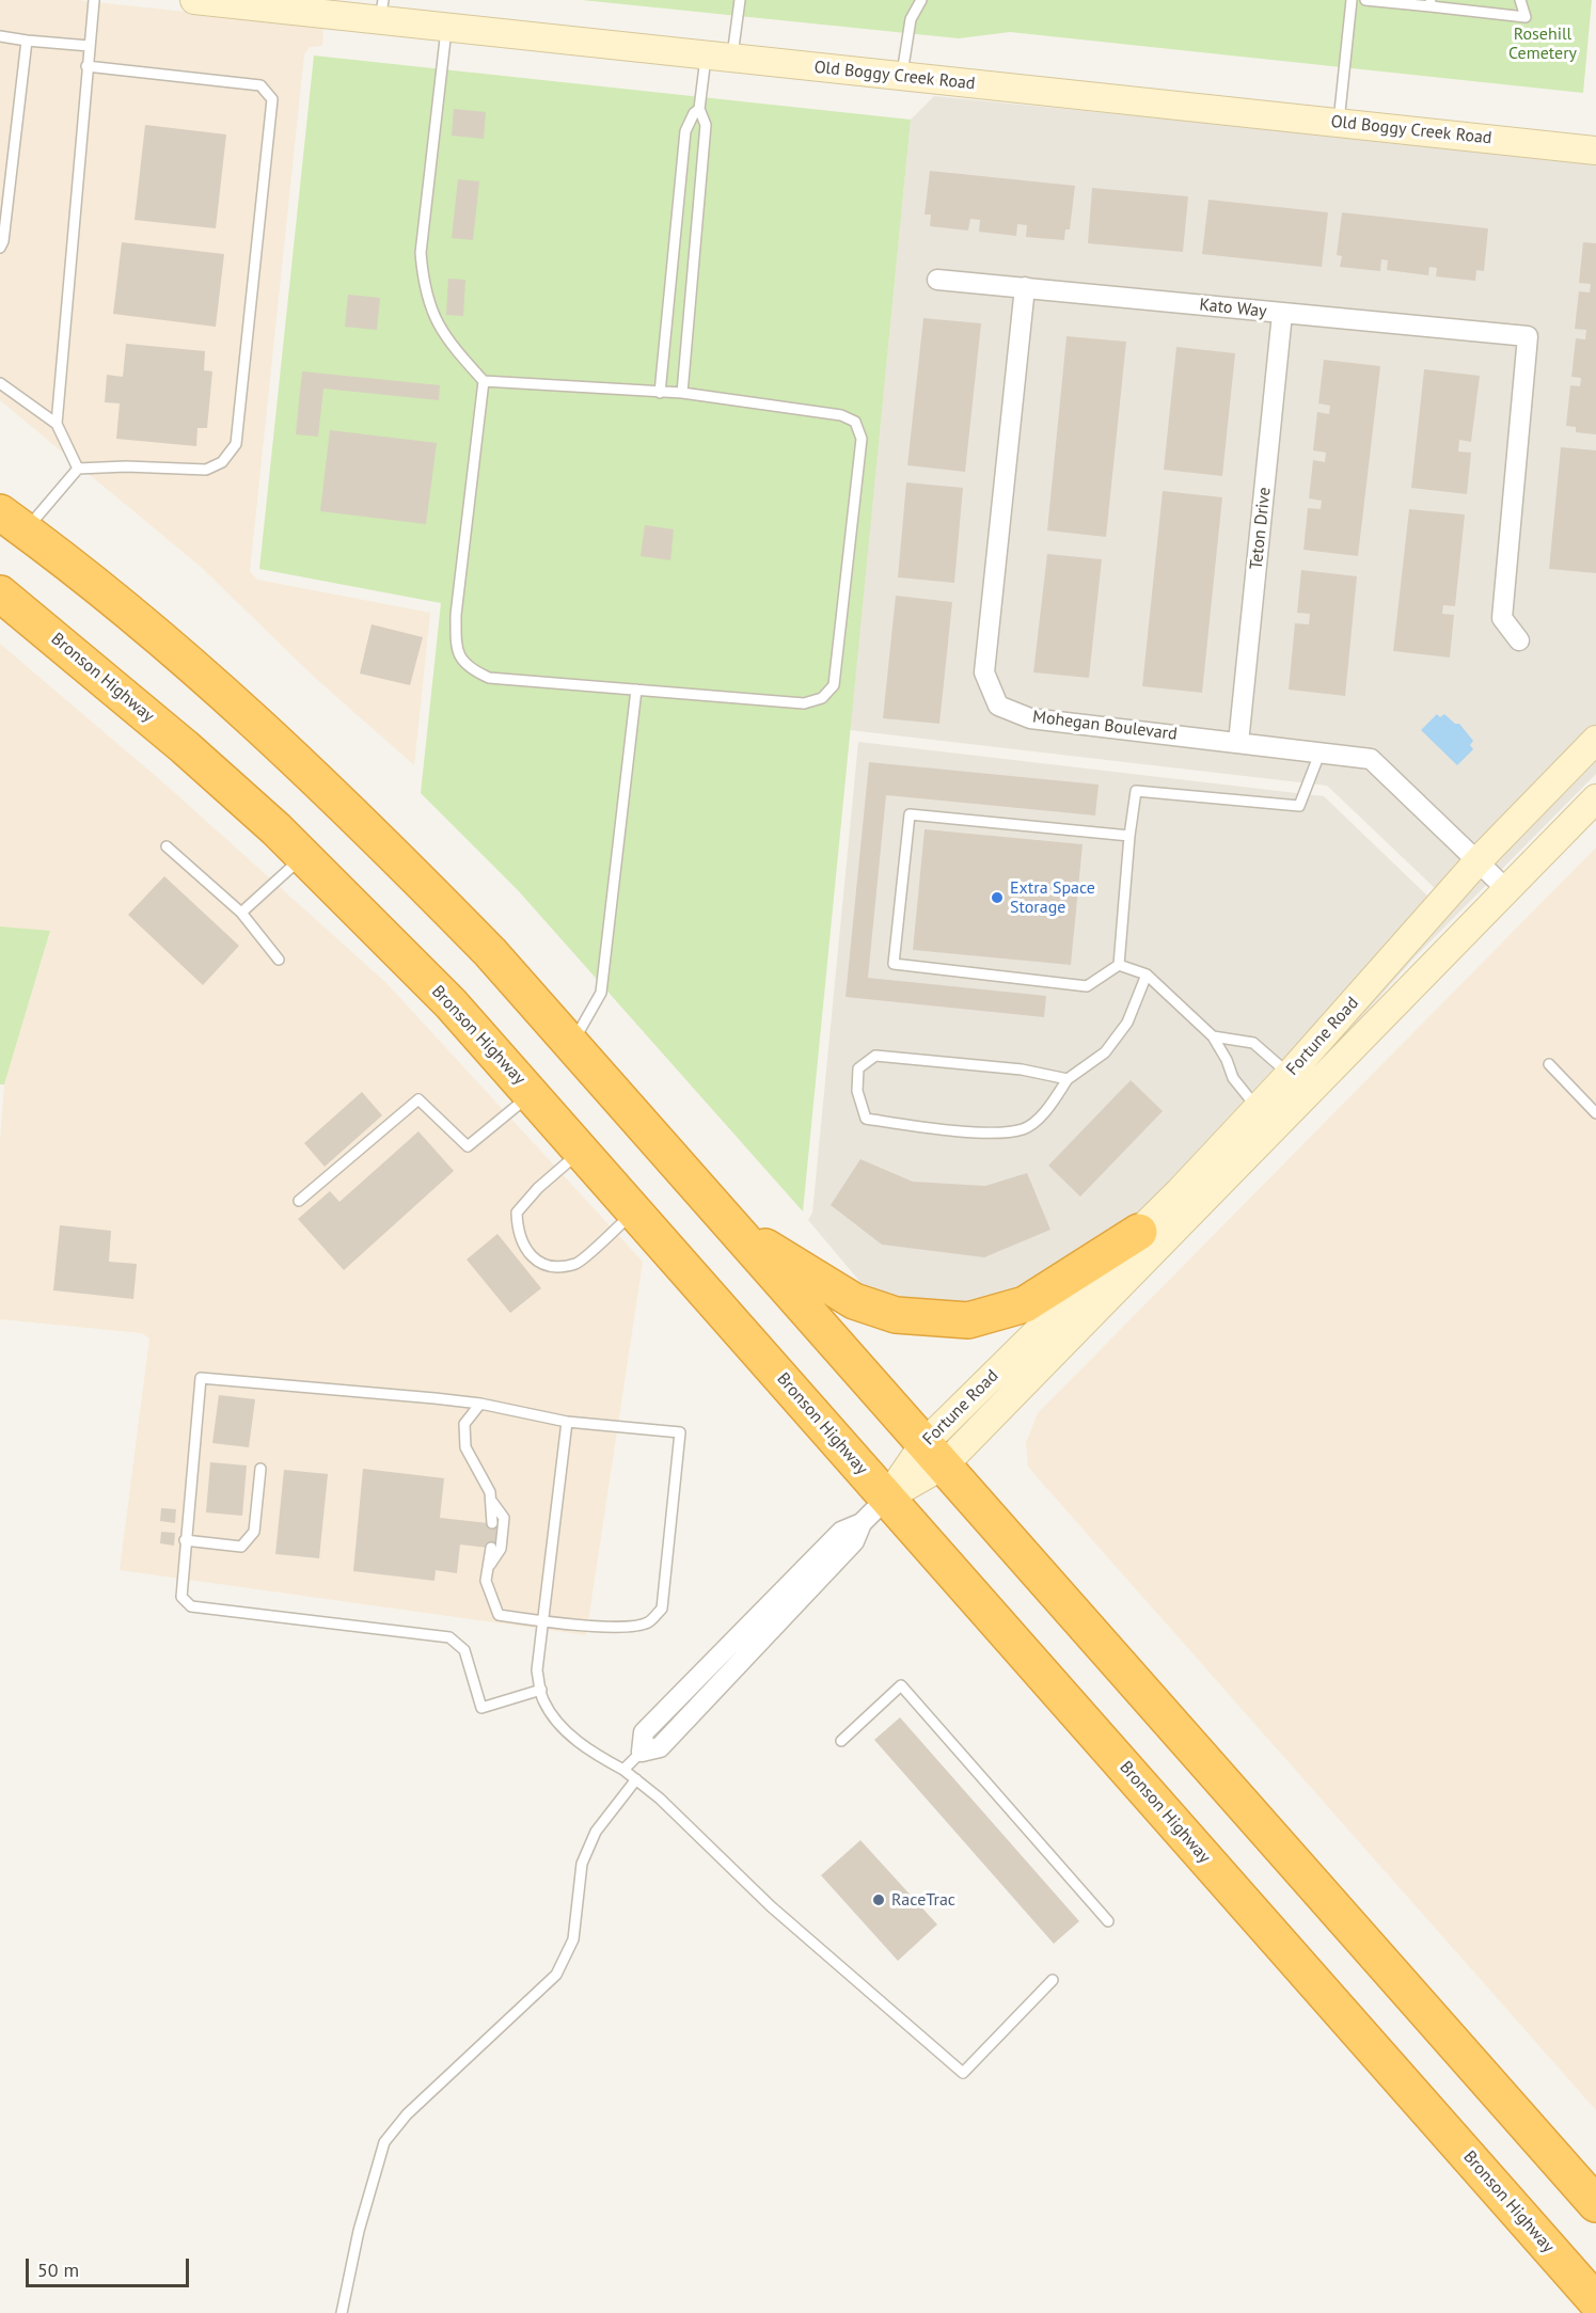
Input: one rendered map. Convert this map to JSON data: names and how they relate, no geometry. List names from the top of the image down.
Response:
{
  "streets": {
    "highway": ["Bronson Highway"],
    "main road": ["Old Boggy Creek Road", "Fortune Road"],
    "street": ["Kato Way", "Teton Drive", "Mohegan Boulevard"]
  },
  "crossings": [
    ["Kato Way", "Teton Drive"],
    ["Kato Way", "Mohegan Boulevard"],
    ["Teton Drive", "Mohegan Boulevard"],
    ["Bronson Highway", "Fortune Road"],
    ["Mohegan Boulevard", "Fortune Road"]
  ],
  "parks": ["Rosehill Cemetery"],
  "places": ["Extra Space Storage", "RaceTrac"],
  "scale_bar": "50 m"
}
